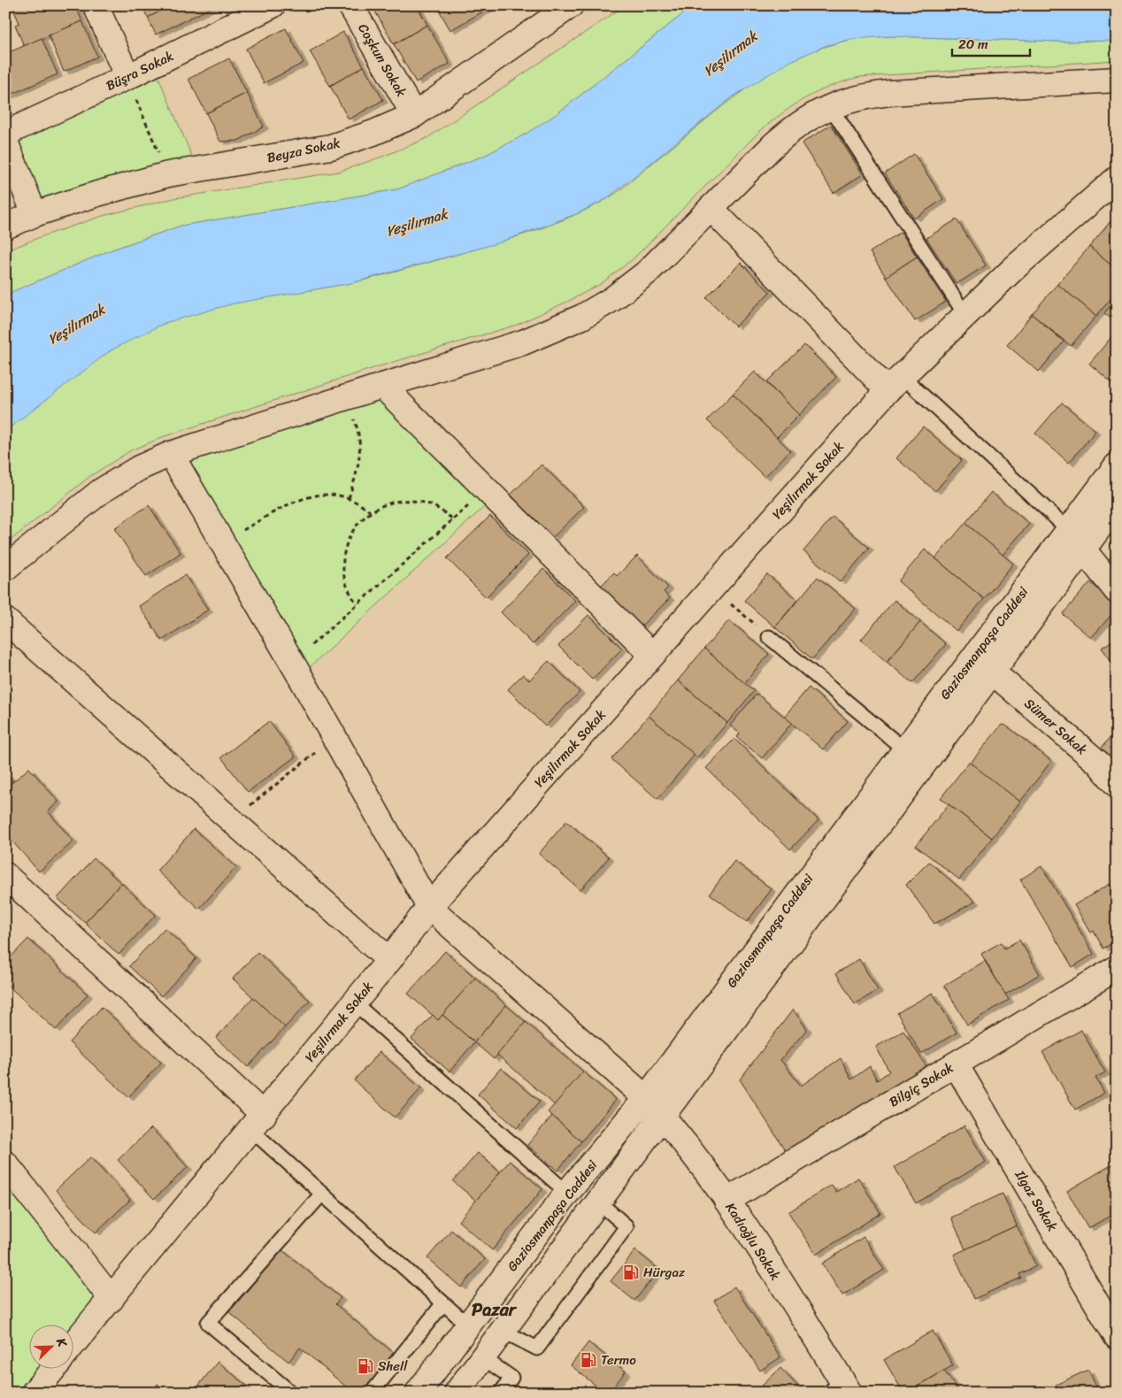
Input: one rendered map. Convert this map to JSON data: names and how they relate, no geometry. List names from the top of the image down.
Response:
{
  "streets": {
    "street": [
      "Coşkun Sokak",
      "Büşra Sokak",
      "Beyza Sokak",
      "Yeşilırmak Sokak",
      "Gaziosmanpaşa Caddesi",
      "Sümer Sokak",
      "Bilgiç Sokak",
      "Ilgaz Sokak",
      "Kadıoğlu Sokak"
    ]
  },
  "crossings": [
    ["Coşkun Sokak", "Beyza Sokak"],
    ["Yeşilırmak Sokak", "Kadıoğlu Sokak"],
    ["Gaziosmanpaşa Caddesi", "Sümer Sokak"],
    ["Gaziosmanpaşa Caddesi", "Kadıoğlu Sokak"],
    ["Bilgiç Sokak", "Ilgaz Sokak"],
    ["Bilgiç Sokak", "Kadıoğlu Sokak"]
  ],
  "districts": ["Pazar"],
  "water": ["Yeşilırmak"],
  "places": {
    "fuel station": ["Hürgaz", "Termo", "Shell"]
  },
  "scale_bar": "20 m",
  "north": "top right"
}
